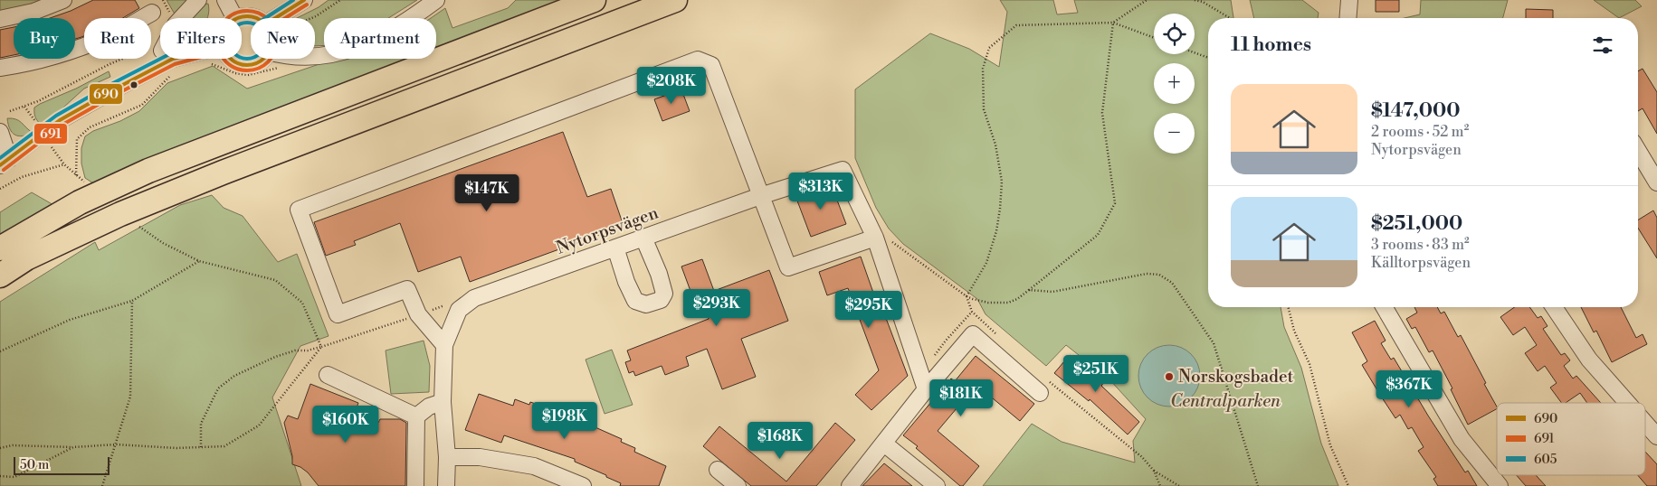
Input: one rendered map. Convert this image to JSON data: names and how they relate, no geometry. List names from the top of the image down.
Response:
{
  "streets": {
    "street": ["Nytorpsvägen"]
  },
  "parks": ["Centralparken"],
  "places": ["Norskogsbadet"],
  "lines": ["transit line 690", "transit line 605", "transit line 691"],
  "legend": ["690", "691", "605"],
  "scale_bar": "50 m",
  "page": {
    "map_buttons": ["+", "−"],
    "chip": [
      "Buy",
      "Rent",
      "Filters",
      "New",
      "Apartment"
    ],
    "heading": "11 homes",
    "price": [
      "$208K",
      "$313K",
      "$147K",
      "$293K",
      "$295K",
      "$251K",
      "$367K",
      "$181K",
      "$198K",
      "$160K",
      "$168K"
    ],
    "list": [
      {
        "name": "$147,000",
        "note": "2 rooms · 52 m² · Nytorpsvägen"
      },
      {
        "name": "$251,000",
        "note": "3 rooms · 83 m² · Källtorpsvägen"
      }
    ],
    "scale": "50 m"
  }
}
